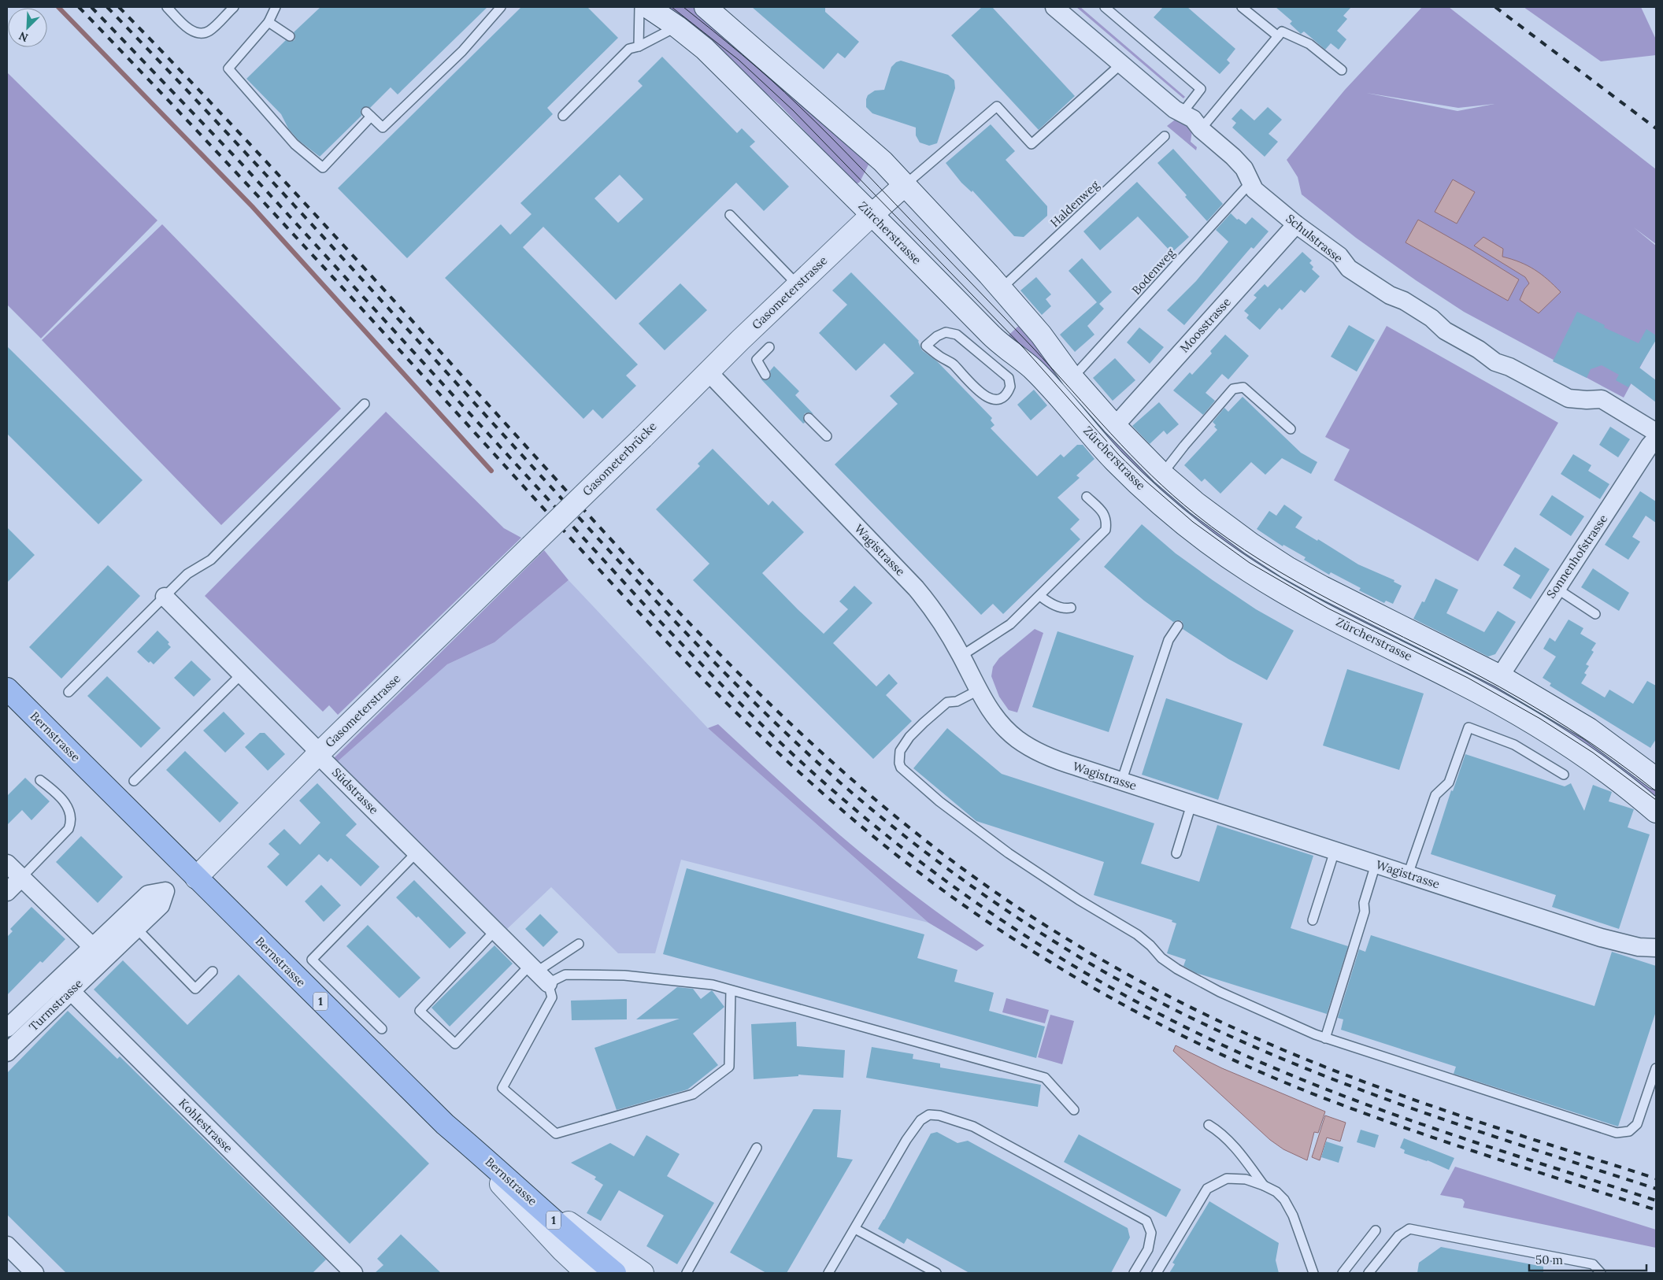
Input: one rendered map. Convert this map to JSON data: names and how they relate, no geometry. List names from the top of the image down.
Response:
{
  "streets": {
    "main road": [
      "Zürcherstrasse",
      "Gasometerstrasse",
      "Gasometerbrücke",
      "Bernstrasse",
      "1"
    ],
    "street": [
      "Schulstrasse",
      "Moosstrasse",
      "Wagistrasse",
      "Sonnenhofstrasse",
      "Südstrasse",
      "Turmstrasse",
      "Kohlestrasse"
    ],
    "lane": ["Haldenweg", "Bodenweg"]
  },
  "crossings": [
    ["Haldenweg", "Zürcherstrasse"],
    ["Zürcherstrasse", "Bodenweg"],
    ["Zürcherstrasse", "Gasometerstrasse"],
    ["Zürcherstrasse", "Moosstrasse"],
    ["Zürcherstrasse", "Sonnenhofstrasse"],
    ["Schulstrasse", "Bodenweg"],
    ["Schulstrasse", "Moosstrasse"],
    ["Gasometerstrasse", "Gasometerbrücke"],
    ["Gasometerstrasse", "Wagistrasse"],
    ["Gasometerstrasse", "Bernstrasse"],
    ["Gasometerstrasse", "Südstrasse"],
    ["Gasometerbrücke", "Wagistrasse"],
    ["Turmstrasse", "Kohlestrasse"]
  ],
  "scale_bar": "50 m",
  "north": "bottom left"
}
